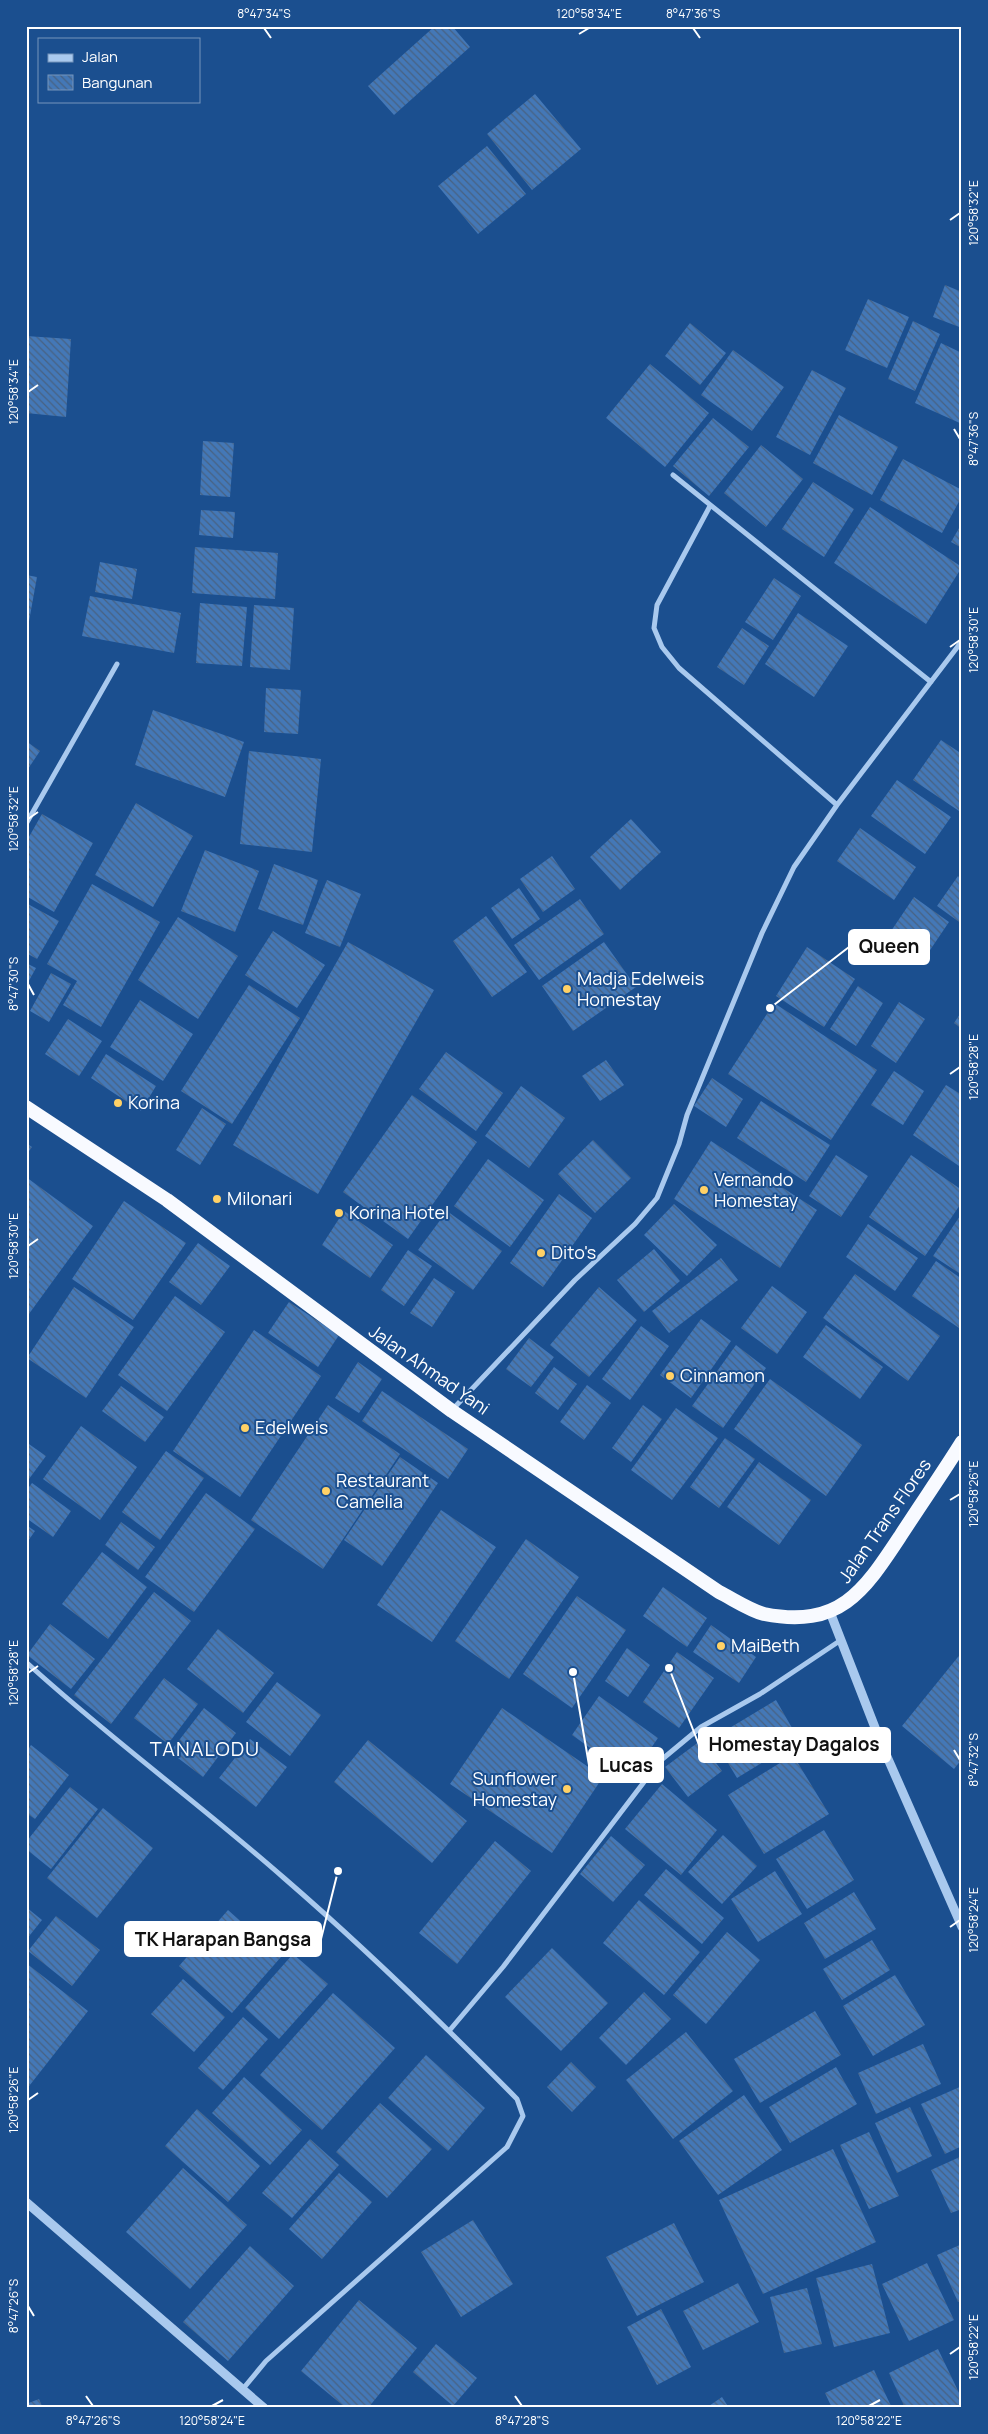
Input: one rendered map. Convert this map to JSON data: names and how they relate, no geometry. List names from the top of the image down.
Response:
{
  "streets": {
    "highway": ["Jalan Ahmad Yani", "Jalan Trans Flores"]
  },
  "crossings": [
    ["Jalan Ahmad Yani", "Jalan Trans Flores"]
  ],
  "districts": ["TANALODU"],
  "places": [
    "Madja Edelweis Homestay",
    "Queen",
    "Korina",
    "Vernando Homestay",
    "Milonari",
    "Korina Hotel",
    "Dito's",
    "Cinnamon",
    "Edelweis",
    "Restaurant Camelia",
    "MaiBeth",
    "Homestay Dagalos",
    "Lucas",
    "Sunflower Homestay",
    "TK Harapan Bangsa"
  ],
  "legend": ["Jalan", "Bangunan"],
  "coordinates": [
    "8°47'34\"S",
    "120°58'34\"E",
    "8°47'36\"S",
    "120°58'32\"E",
    "120°58'30\"E",
    "8°47'30\"S",
    "120°58'28\"E",
    "120°58'26\"E",
    "8°47'32\"S",
    "120°58'24\"E",
    "8°47'26\"S",
    "120°58'22\"E",
    "8°47'28\"S"
  ]
}
